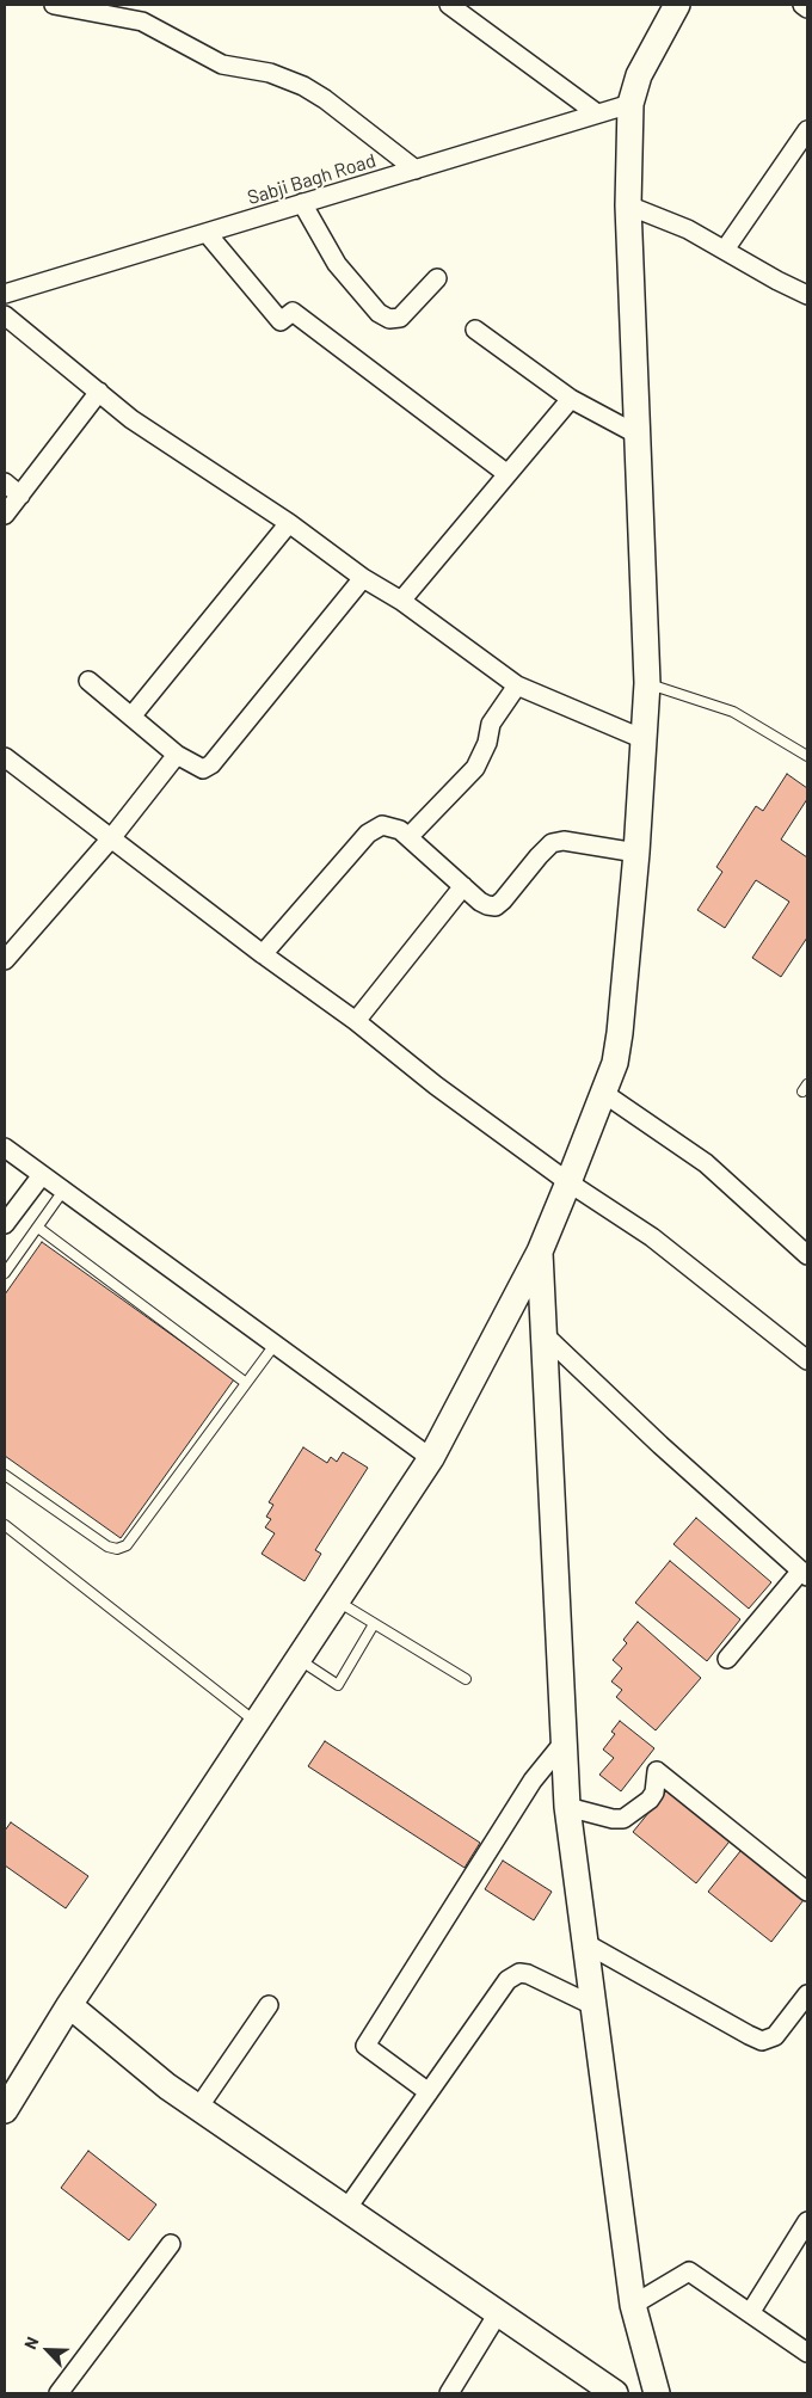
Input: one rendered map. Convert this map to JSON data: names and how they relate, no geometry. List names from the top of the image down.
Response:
{
  "streets": {
    "street": ["Sabji Bagh Road"]
  },
  "north": "top left"
}
